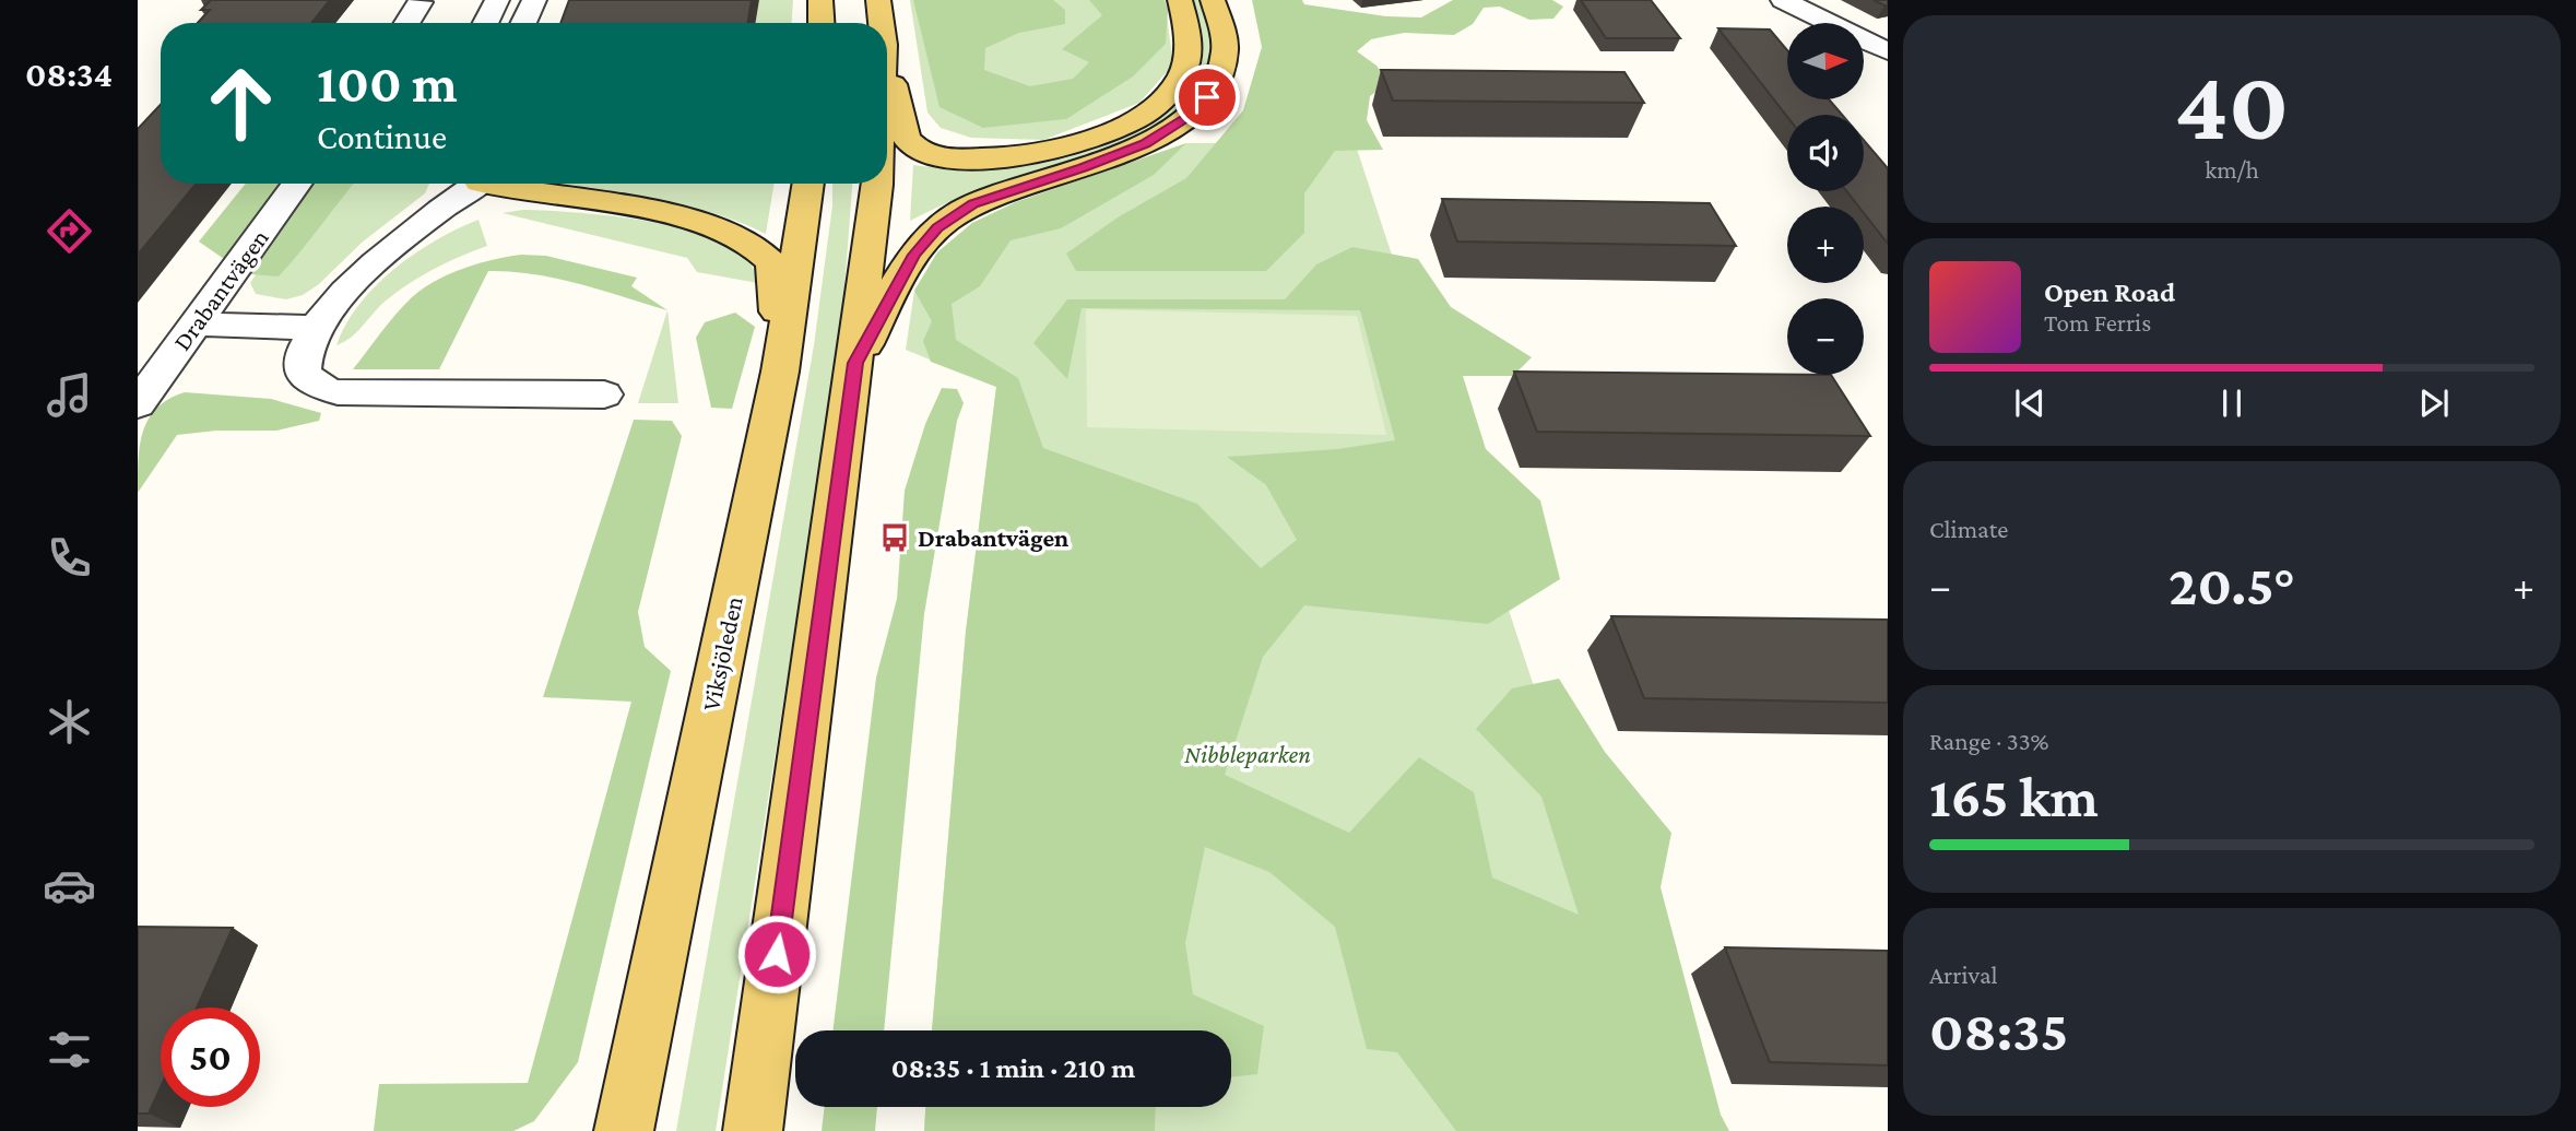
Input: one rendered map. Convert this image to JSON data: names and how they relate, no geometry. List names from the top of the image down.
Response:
{
  "streets": {
    "main road": ["Viksjöleden"],
    "street": ["Drabantvägen"]
  },
  "parks": ["Nibbleparken"],
  "places": {
    "bus stop": ["Drabantvägen"]
  },
  "north": "right",
  "page": {
    "tabs": "08:34",
    "tile": [
      ["40", "km/h"],
      "Climate",
      ["Range · 33%", "165 km"],
      ["Arrival", "08:35"]
    ],
    "map_buttons": ["+", "−"],
    "turn": ["100 m", "Continue"],
    "song": ["Open Road", "Tom Ferris"],
    "heat": ["−", "20.5°", "+"],
    "limit": "50",
    "trip": "08:35 · 1 min · 210 m"
  }
}
